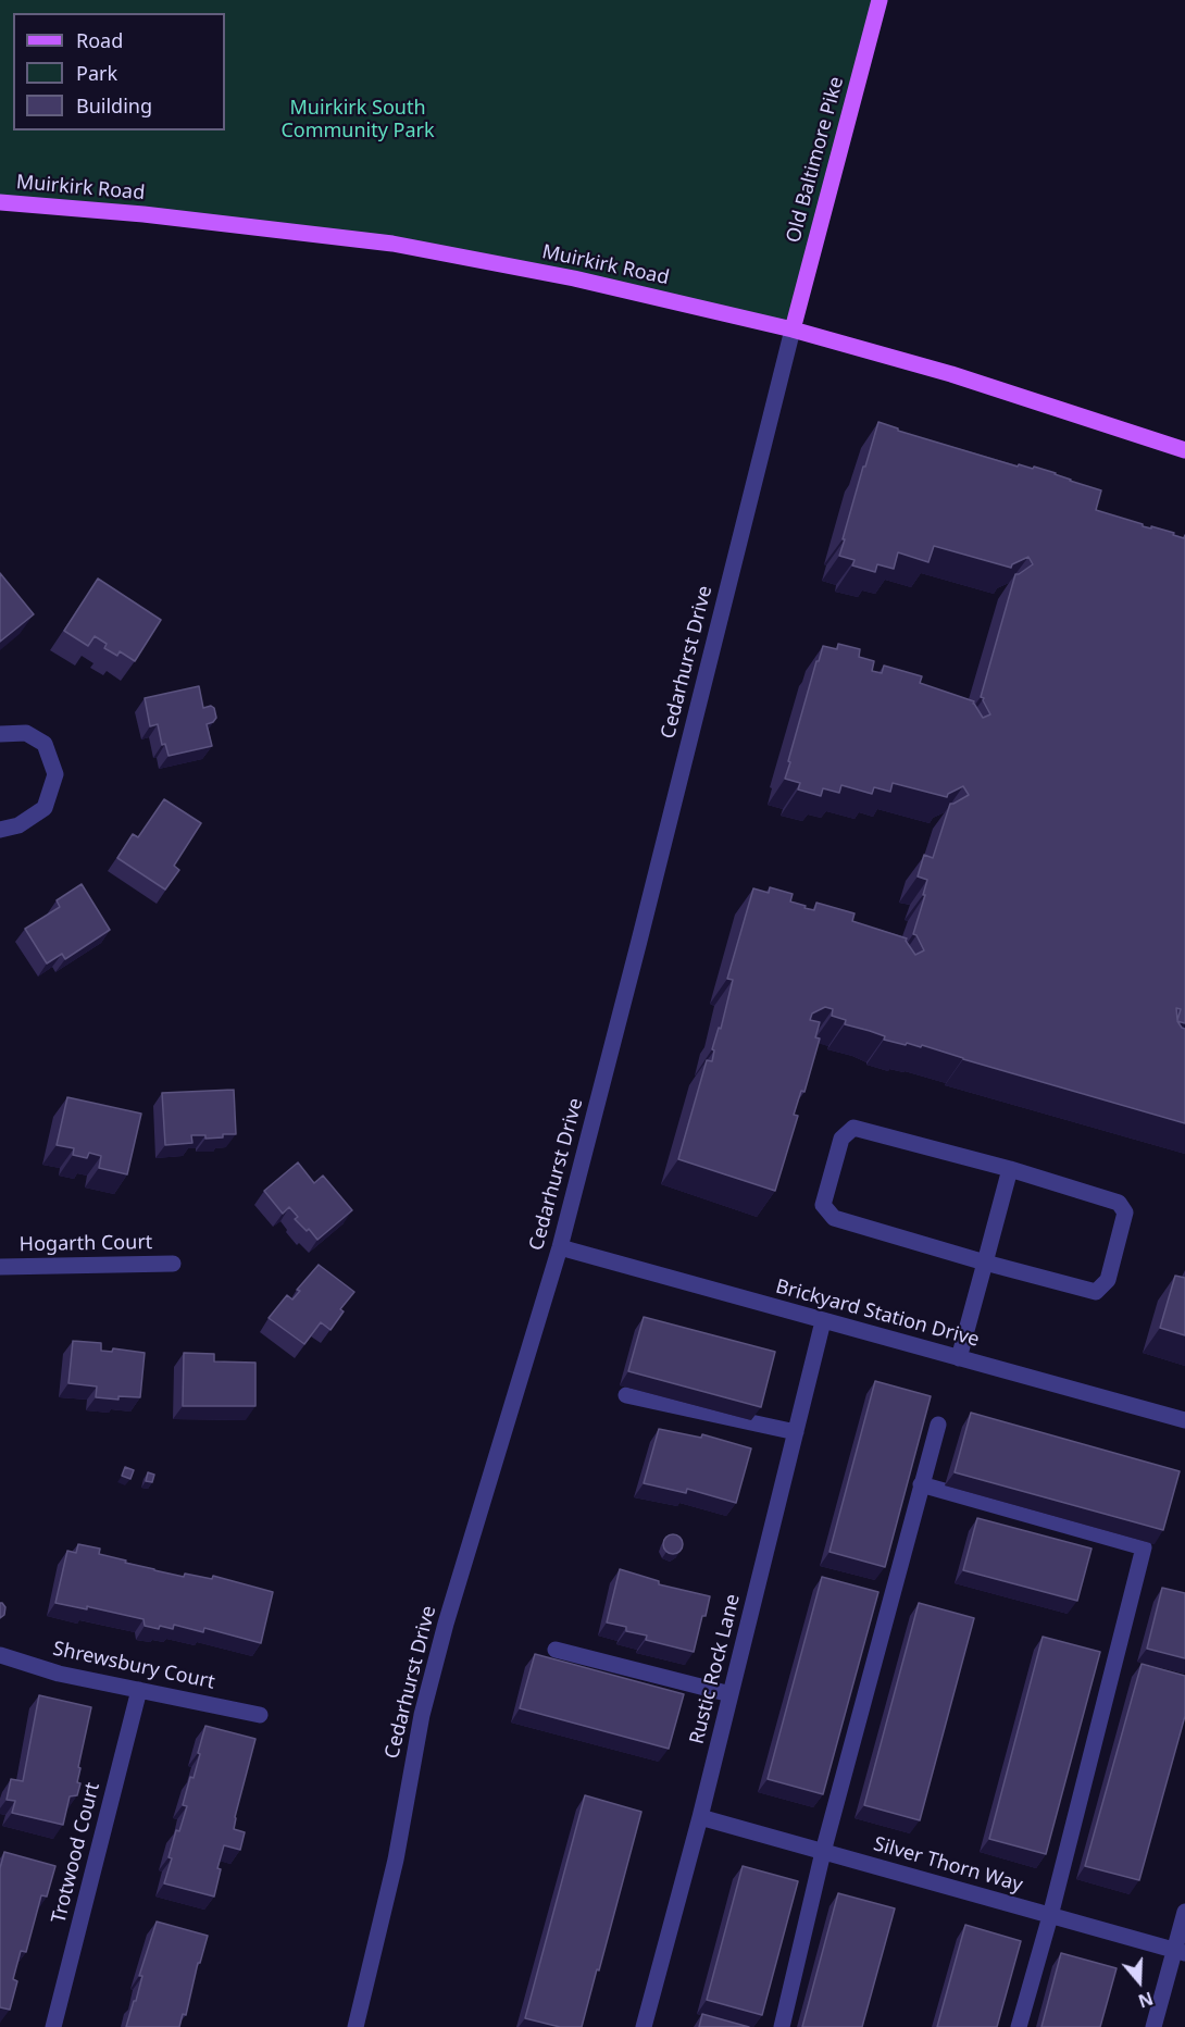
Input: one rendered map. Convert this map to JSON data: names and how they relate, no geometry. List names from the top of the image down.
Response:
{
  "streets": {
    "main road": ["Old Baltimore Pike", "Muirkirk Road"],
    "street": [
      "Cedarhurst Drive",
      "Hogarth Court",
      "Brickyard Station Drive",
      "Shrewsbury Court",
      "Rustic Rock Lane",
      "Trotwood Court",
      "Silver Thorn Way"
    ]
  },
  "crossings": [
    ["Old Baltimore Pike", "Muirkirk Road"],
    ["Old Baltimore Pike", "Cedarhurst Drive"],
    ["Muirkirk Road", "Cedarhurst Drive"],
    ["Cedarhurst Drive", "Brickyard Station Drive"],
    ["Brickyard Station Drive", "Rustic Rock Lane"],
    ["Shrewsbury Court", "Trotwood Court"],
    ["Rustic Rock Lane", "Silver Thorn Way"]
  ],
  "parks": ["Muirkirk South Community Park"],
  "legend": ["Road", "Park", "Building"],
  "north": "bottom"
}
